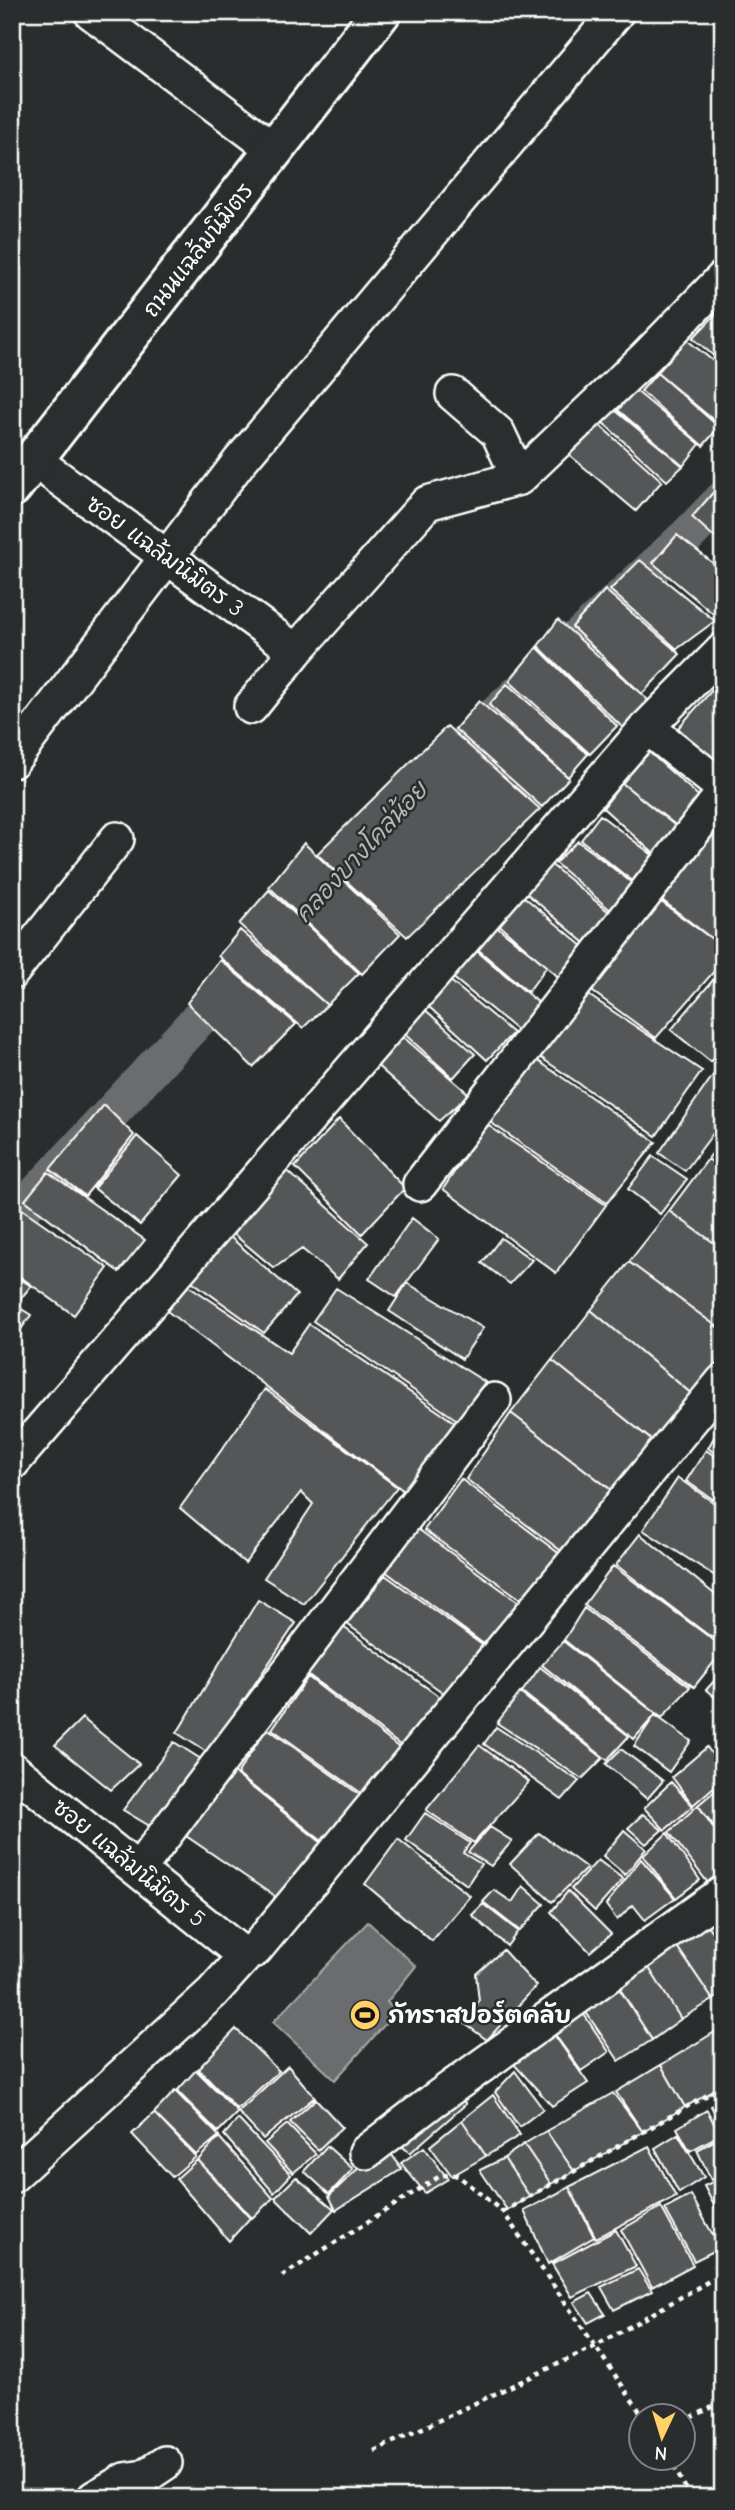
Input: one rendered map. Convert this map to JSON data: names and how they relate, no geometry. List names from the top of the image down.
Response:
{
  "streets": {
    "street": ["ถนนแฉล้มนิมิตร", "ซอย แฉล้มนิมิตร 3", "ซอย แฉล้มนิมิตร 5"]
  },
  "crossings": [
    ["ถนนแฉล้มนิมิตร", "ซอย แฉล้มนิมิตร 3"]
  ],
  "water": ["คลองบางโคล่น้อย"],
  "places": {
    "sports": ["ภัทราสปอร์ตคลับ"]
  },
  "north": "bottom"
}
